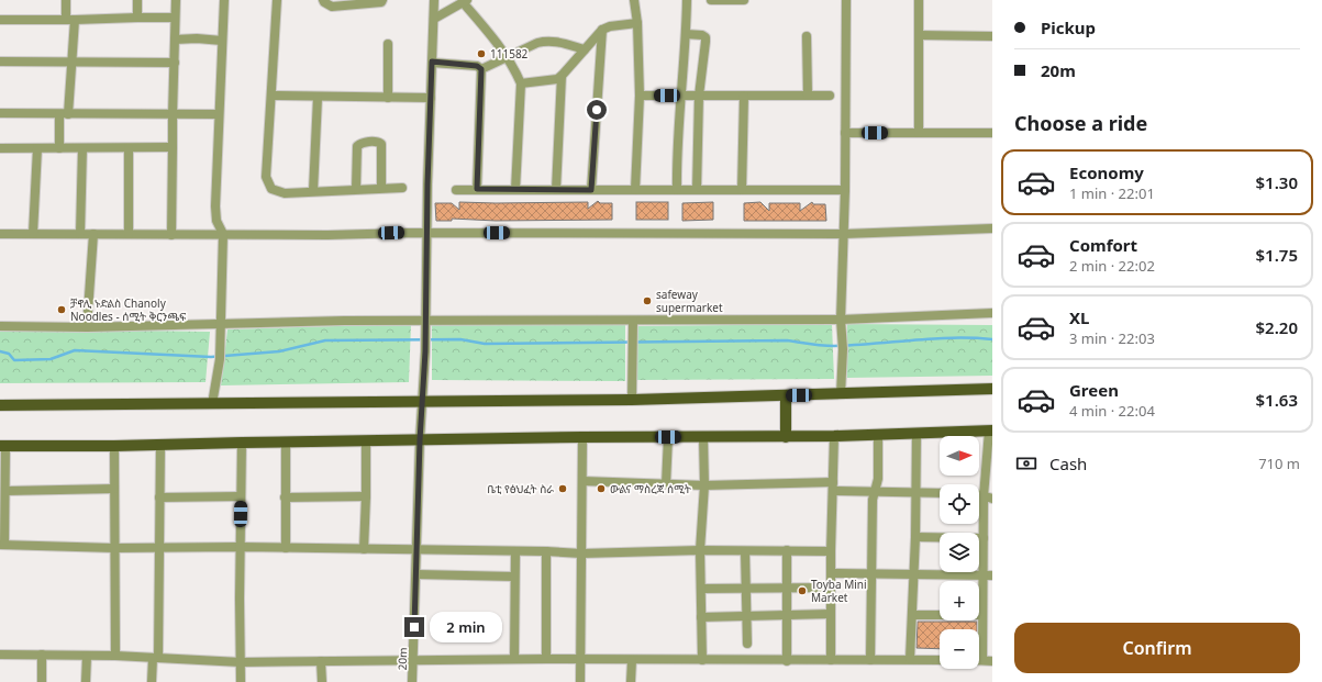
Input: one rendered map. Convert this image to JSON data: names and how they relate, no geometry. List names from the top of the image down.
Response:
{
  "streets": {
    "street": ["20m"]
  },
  "places": [
    "111582",
    "safeway supermarket",
    "ቻኖሊ ኑድልስ Chanoly Noodles - ሰሚት ቅርንጫፍ",
    "ቤቲ የፅህፈት ስራ",
    "ውልና ማስረጃ ሰሚት",
    "Toyba Mini Market"
  ],
  "north": "right",
  "page": {
    "banner": ["Pickup", "20m"],
    "heading": "Choose a ride",
    "list": [
      {
        "name": "Economy",
        "note": "1 min · 22:01",
        "value": "$1.30"
      },
      {
        "name": "Comfort",
        "note": "2 min · 22:02",
        "value": "$1.75"
      },
      {
        "name": "XL",
        "note": "3 min · 22:03",
        "value": "$2.20"
      },
      {
        "name": "Green",
        "note": "4 min · 22:04",
        "value": "$1.63"
      }
    ],
    "map_buttons": ["+", "−"],
    "pay": ["Cash", "710 m"],
    "bubble": "2 min",
    "buttons": "Confirm"
  }
}
